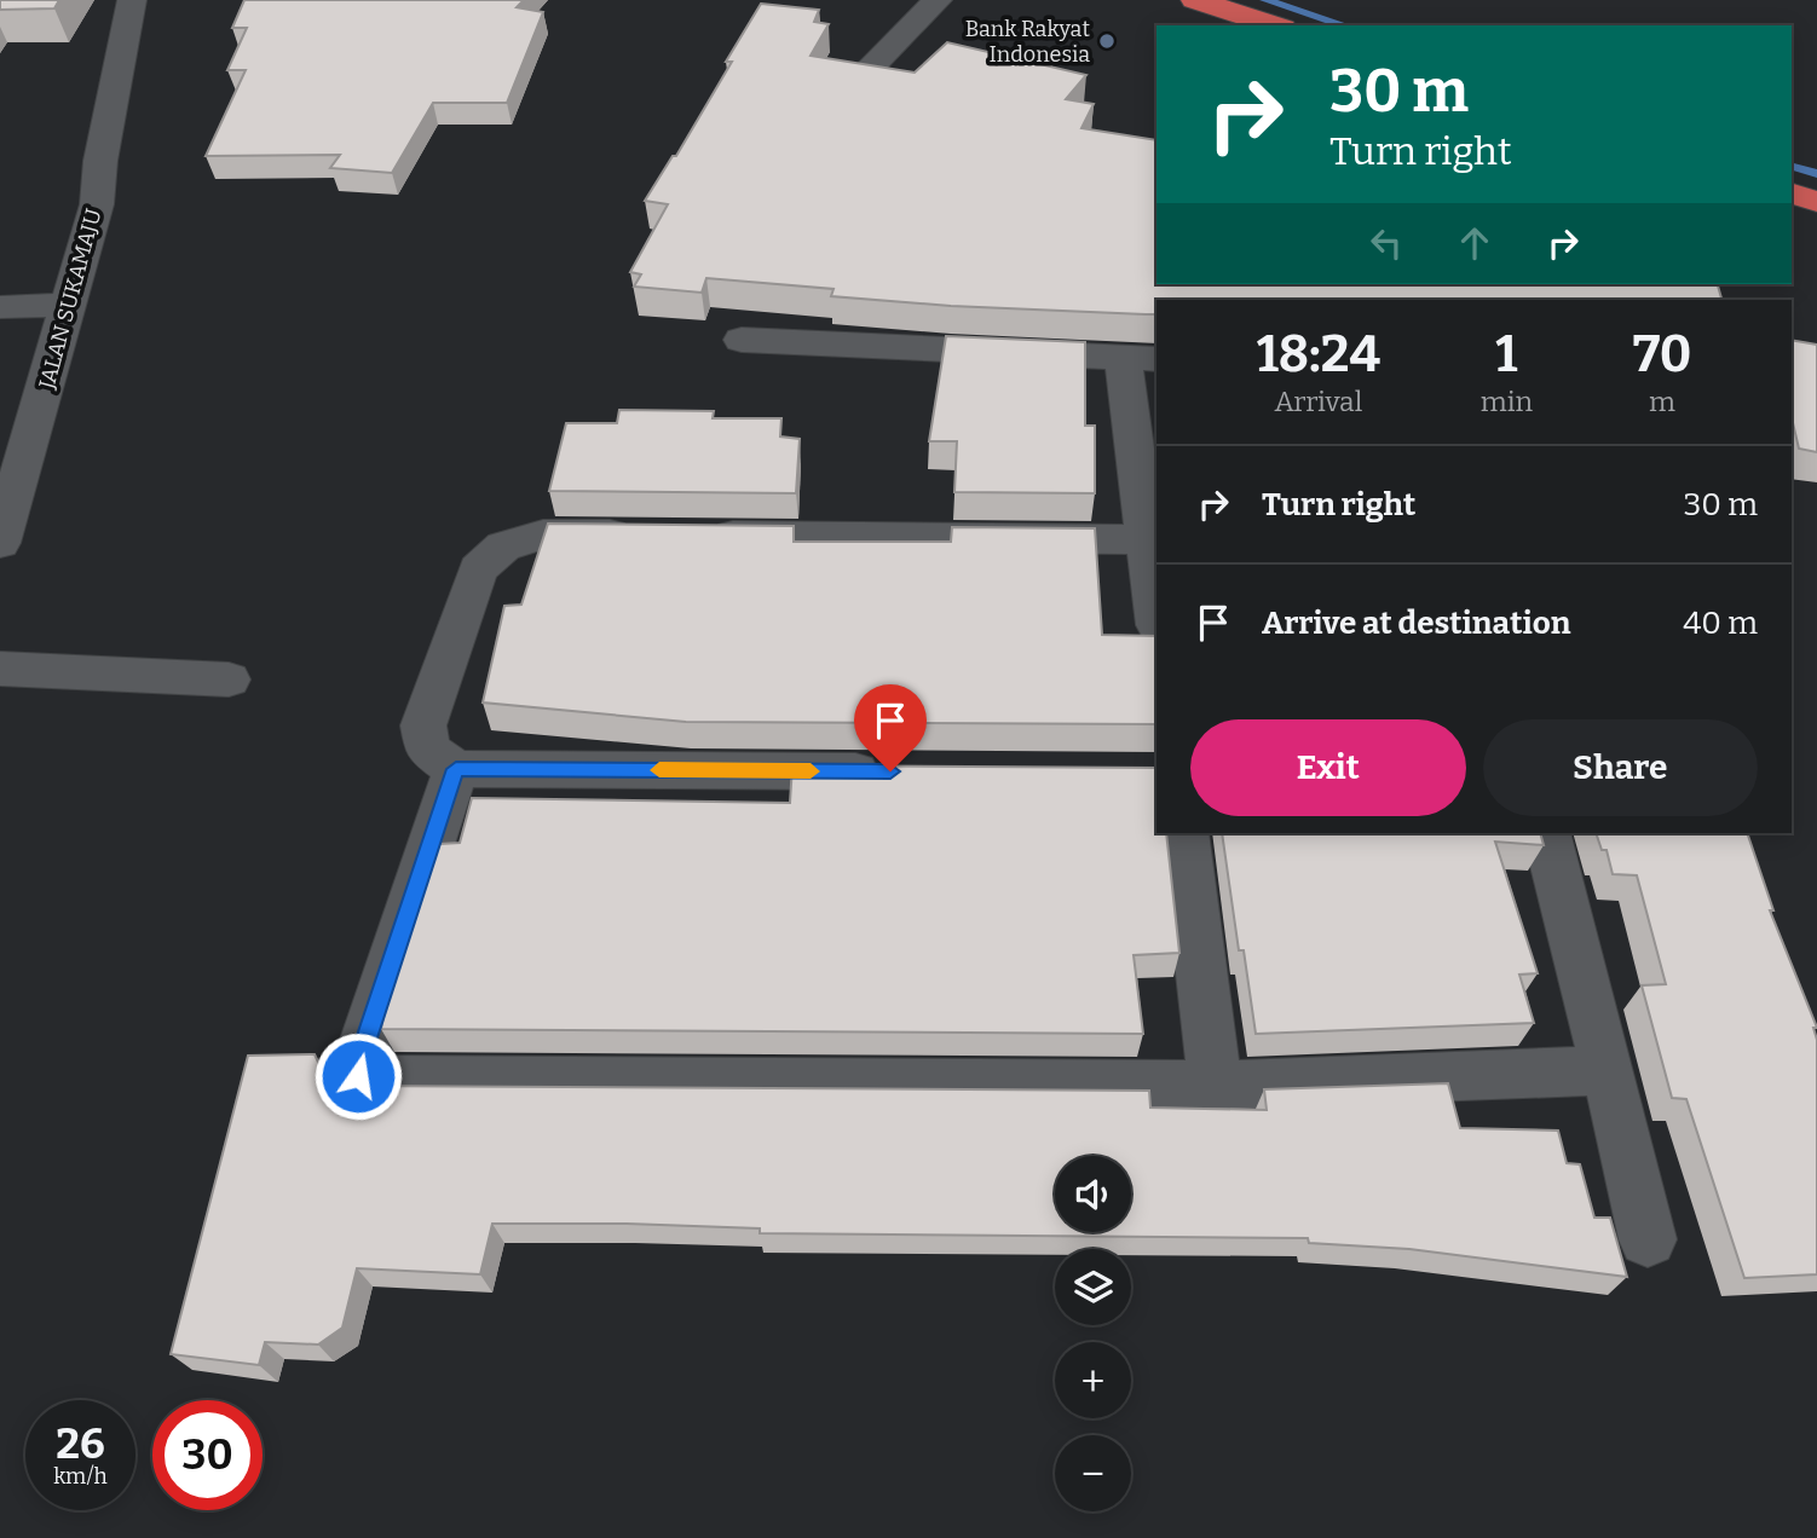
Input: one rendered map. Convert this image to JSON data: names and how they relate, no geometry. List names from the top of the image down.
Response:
{
  "streets": {
    "street": ["JALAN SUKAMAJU"]
  },
  "places": ["Bank Rakyat Indonesia"],
  "page": {
    "turn": ["30 m", "Turn right"],
    "eta": [
      "18:24",
      "Arrival",
      "1",
      "min",
      "70",
      "m"
    ],
    "list": [
      {
        "name": "Turn right",
        "value": "30 m"
      },
      {
        "name": "Arrive at destination",
        "value": "40 m"
      }
    ],
    "buttons": ["Exit", "Share"],
    "map_buttons": ["+", "−"],
    "speed": "26 km/h",
    "limit": "30"
  }
}
